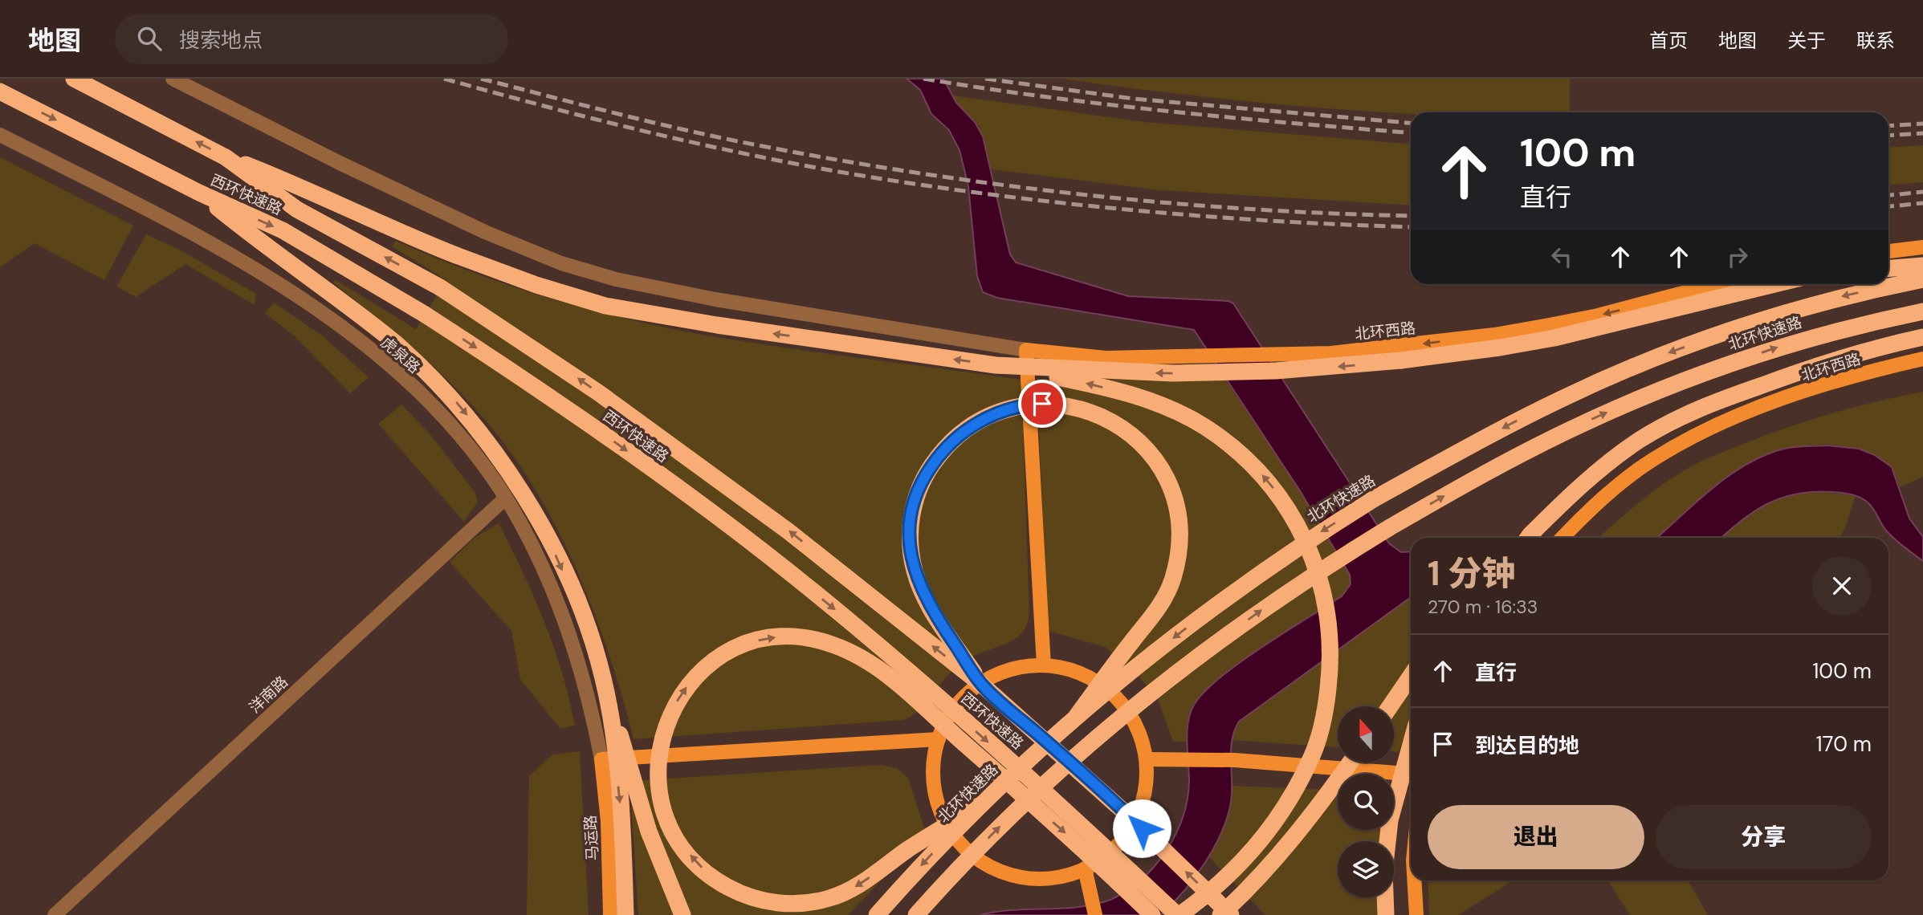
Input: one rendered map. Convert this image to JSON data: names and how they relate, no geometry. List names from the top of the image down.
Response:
{
  "streets": {
    "highway": ["西环快速路", "北环快速路"],
    "main road": ["北环西路", "马运路"],
    "street": ["虎泉路", "洋南路"]
  },
  "crossings": [
    ["虎泉路", "洋南路"],
    ["虎泉路", "马运路"]
  ],
  "one_way": ["北环西路"],
  "north": "top",
  "page": {
    "header": "地图",
    "search": "搜索地点",
    "nav": [
      "首页",
      "地图",
      "关于",
      "联系"
    ],
    "turn": ["100 m", "直行"],
    "heading": ["1 分钟", "270 m · 16:33"],
    "list": [
      {
        "name": "直行",
        "value": "100 m"
      },
      {
        "name": "到达目的地",
        "value": "170 m"
      }
    ],
    "buttons": ["退出", "分享"]
  }
}
